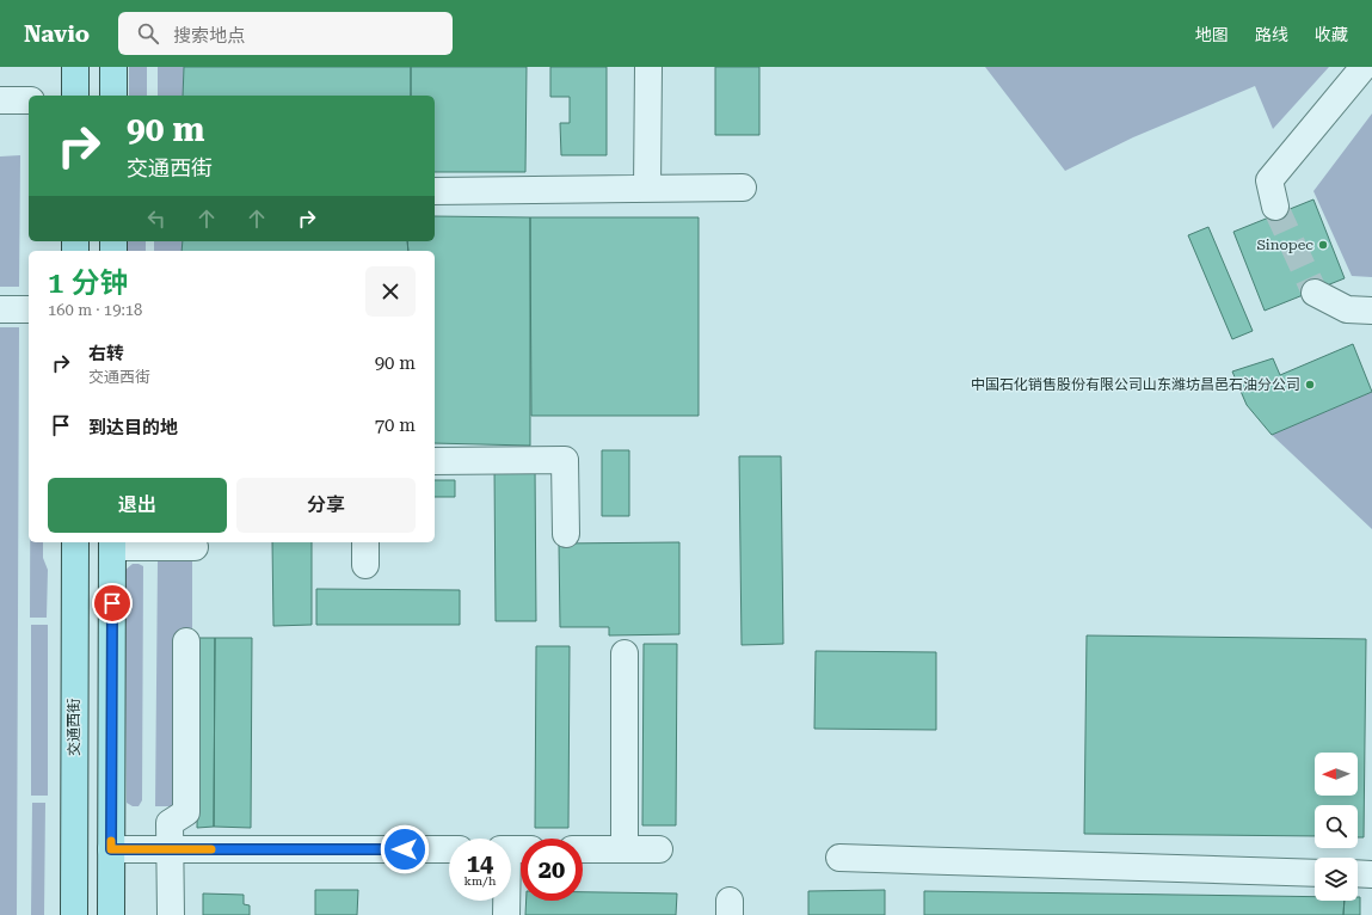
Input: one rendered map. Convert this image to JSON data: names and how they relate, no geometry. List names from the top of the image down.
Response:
{
  "streets": {
    "main road": ["交通西街"]
  },
  "places": ["Sinopec", "中国石化销售股份有限公司山东潍坊昌邑石油分公司"],
  "north": "left",
  "page": {
    "header": "Navio",
    "search": "搜索地点",
    "nav": ["地图", "路线", "收藏"],
    "turn": ["90 m", "交通西街"],
    "heading": ["1 分钟", "160 m · 19:18"],
    "list": [
      {
        "name": "右转",
        "note": "交通西街",
        "value": "90 m"
      },
      {
        "name": "到达目的地",
        "value": "70 m"
      }
    ],
    "buttons": ["退出", "分享"],
    "speed": "14 km/h",
    "limit": "20"
  }
}
